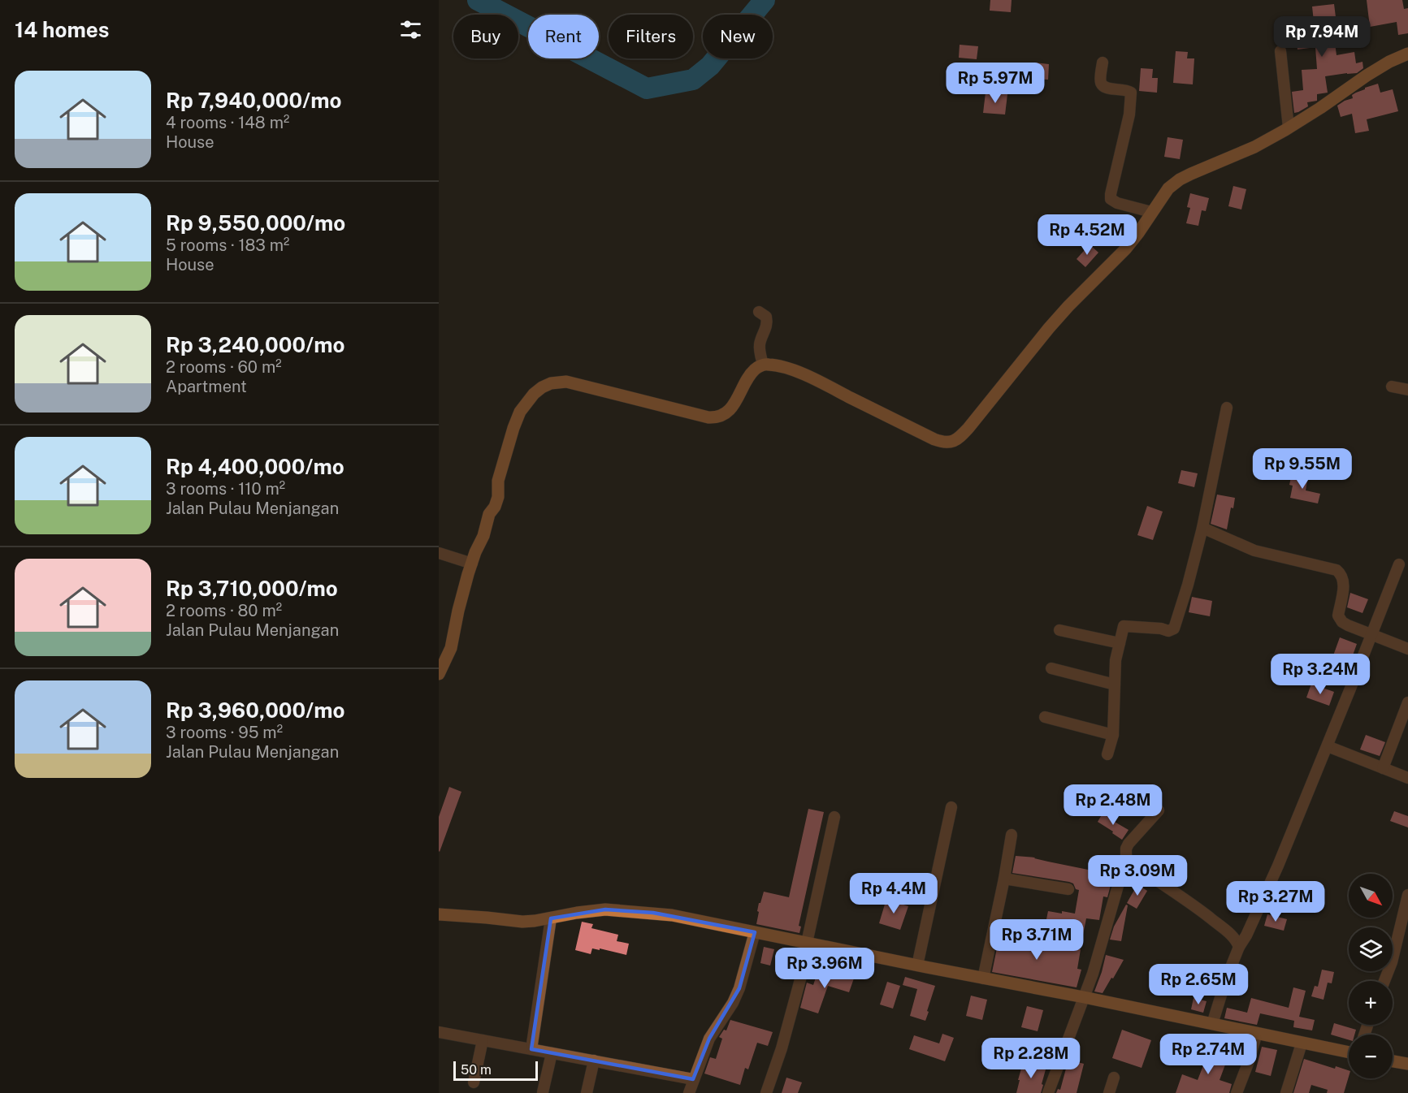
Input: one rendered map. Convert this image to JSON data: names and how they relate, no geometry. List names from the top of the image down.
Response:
{
  "scale_bar": "50 m",
  "north": "bottom right",
  "page": {
    "heading": "14 homes",
    "chip": [
      "Buy",
      "Rent",
      "Filters",
      "New"
    ],
    "price": [
      "Rp 7.94M",
      "Rp 5.97M",
      "Rp 4.52M",
      "Rp 9.55M",
      "Rp 3.24M",
      "Rp 2.48M",
      "Rp 3.09M",
      "Rp 4.4M",
      "Rp 3.27M",
      "Rp 3.71M",
      "Rp 3.96M",
      "Rp 2.65M",
      "Rp 2.74M",
      "Rp 2.28M"
    ],
    "list": [
      {
        "name": "Rp 7,940,000/mo",
        "note": "4 rooms · 148 m² · House"
      },
      {
        "name": "Rp 9,550,000/mo",
        "note": "5 rooms · 183 m² · House"
      },
      {
        "name": "Rp 3,240,000/mo",
        "note": "2 rooms · 60 m² · Apartment"
      },
      {
        "name": "Rp 4,400,000/mo",
        "note": "3 rooms · 110 m² · Jalan Pulau Menjangan"
      },
      {
        "name": "Rp 3,710,000/mo",
        "note": "2 rooms · 80 m² · Jalan Pulau Menjangan"
      },
      {
        "name": "Rp 3,960,000/mo",
        "note": "3 rooms · 95 m² · Jalan Pulau Menjangan"
      }
    ],
    "map_buttons": ["+", "−"],
    "scale": "50 m"
  }
}
